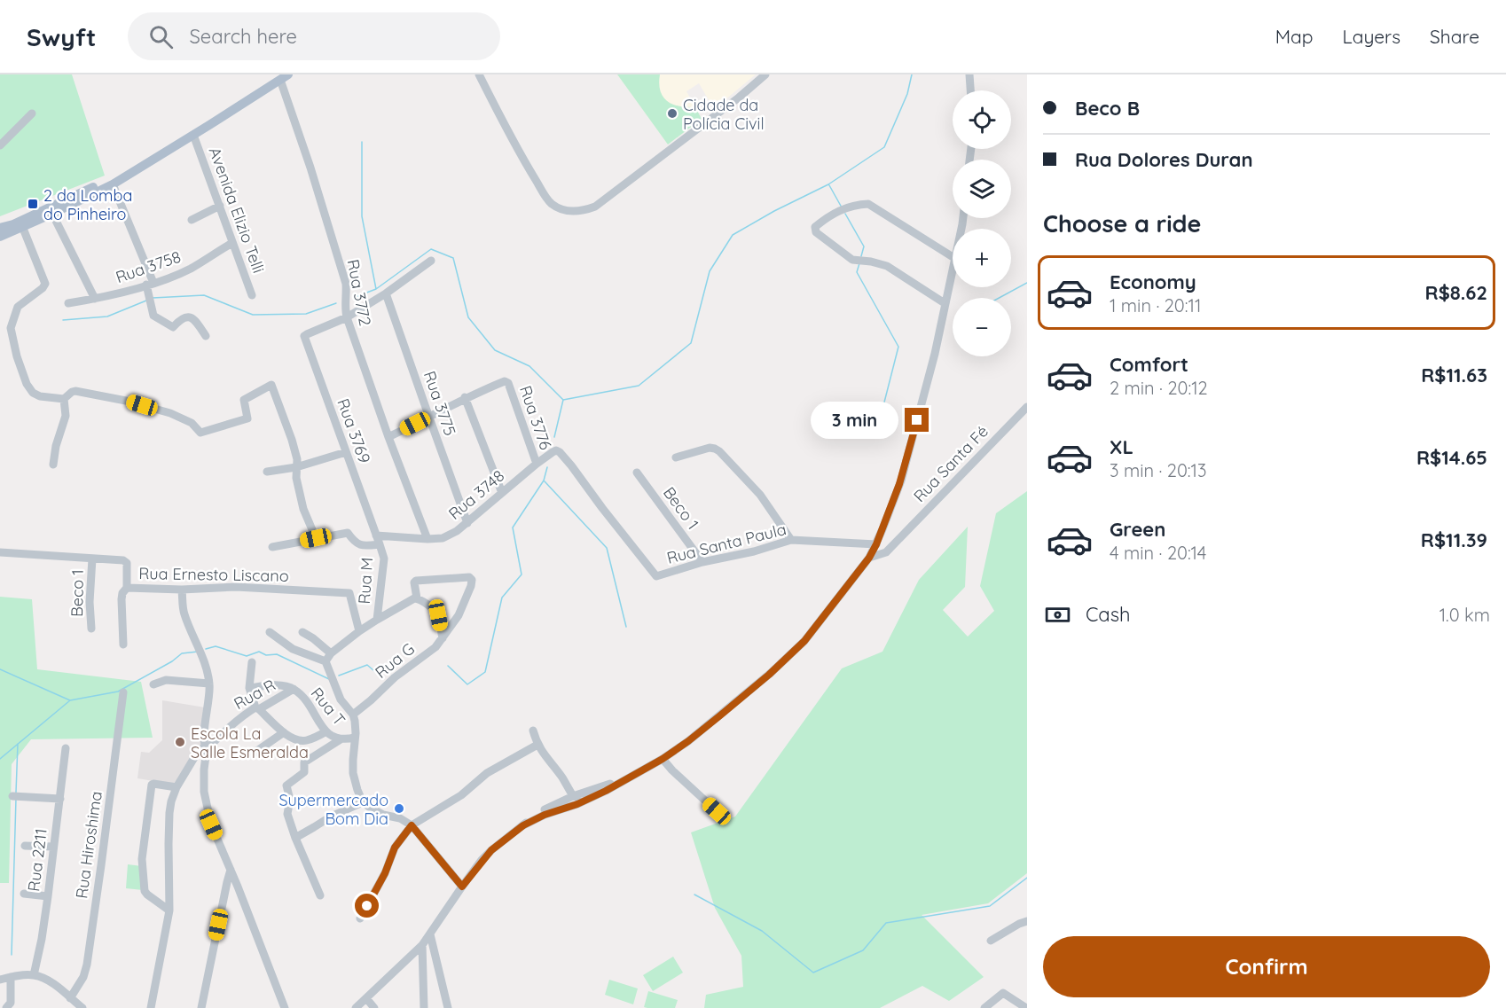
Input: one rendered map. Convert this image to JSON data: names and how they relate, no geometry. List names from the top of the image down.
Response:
{
  "streets": {
    "street": [
      "Avenida Elizio Telli",
      "Rua 3758",
      "Rua 3772",
      "Rua 3775",
      "Rua 3776",
      "Rua 3769",
      "Rua Santa Fé",
      "Rua 3748",
      "Beco 1",
      "Rua Santa Paula",
      "Rua Ernesto Liscano",
      "Rua M",
      "Rua G",
      "Rua R",
      "Rua T",
      "Rua Hiroshima",
      "Rua 2211"
    ]
  },
  "crossings": [
    ["Avenida Elizio Telli", "Rua 3758"],
    ["Rua 3772", "Rua 3769"],
    ["Rua 3772", "Rua 3748"],
    ["Rua 3775", "Rua 3748"],
    ["Rua 3776", "Rua Santa Paula"],
    ["Rua 3769", "Rua 3748"],
    ["Rua 3769", "Rua M"],
    ["Rua 3748", "Rua Santa Paula"],
    ["Rua 3748", "Rua M"],
    ["Beco 1", "Rua Santa Paula"],
    ["Beco 1", "Rua Ernesto Liscano"],
    ["Rua R", "Rua T"]
  ],
  "places": {
    "other": ["Cidade da Polícia Civil", "Escola La Salle Esmeralda", "Supermercado Bom Dia"],
    "transit": ["2 da Lomba do Pinheiro"]
  },
  "page": {
    "header": "Swyft",
    "search": "Search here",
    "nav": ["Map", "Layers", "Share"],
    "banner": ["Beco B", "Rua Dolores Duran"],
    "map_buttons": ["+", "−"],
    "heading": "Choose a ride",
    "list": [
      {
        "name": "Economy",
        "note": "1 min · 20:11",
        "value": "R$8.62"
      },
      {
        "name": "Comfort",
        "note": "2 min · 20:12",
        "value": "R$11.63"
      },
      {
        "name": "XL",
        "note": "3 min · 20:13",
        "value": "R$14.65"
      },
      {
        "name": "Green",
        "note": "4 min · 20:14",
        "value": "R$11.39"
      }
    ],
    "bubble": "3 min",
    "pay": ["Cash", "1.0 km"],
    "buttons": "Confirm"
  }
}
